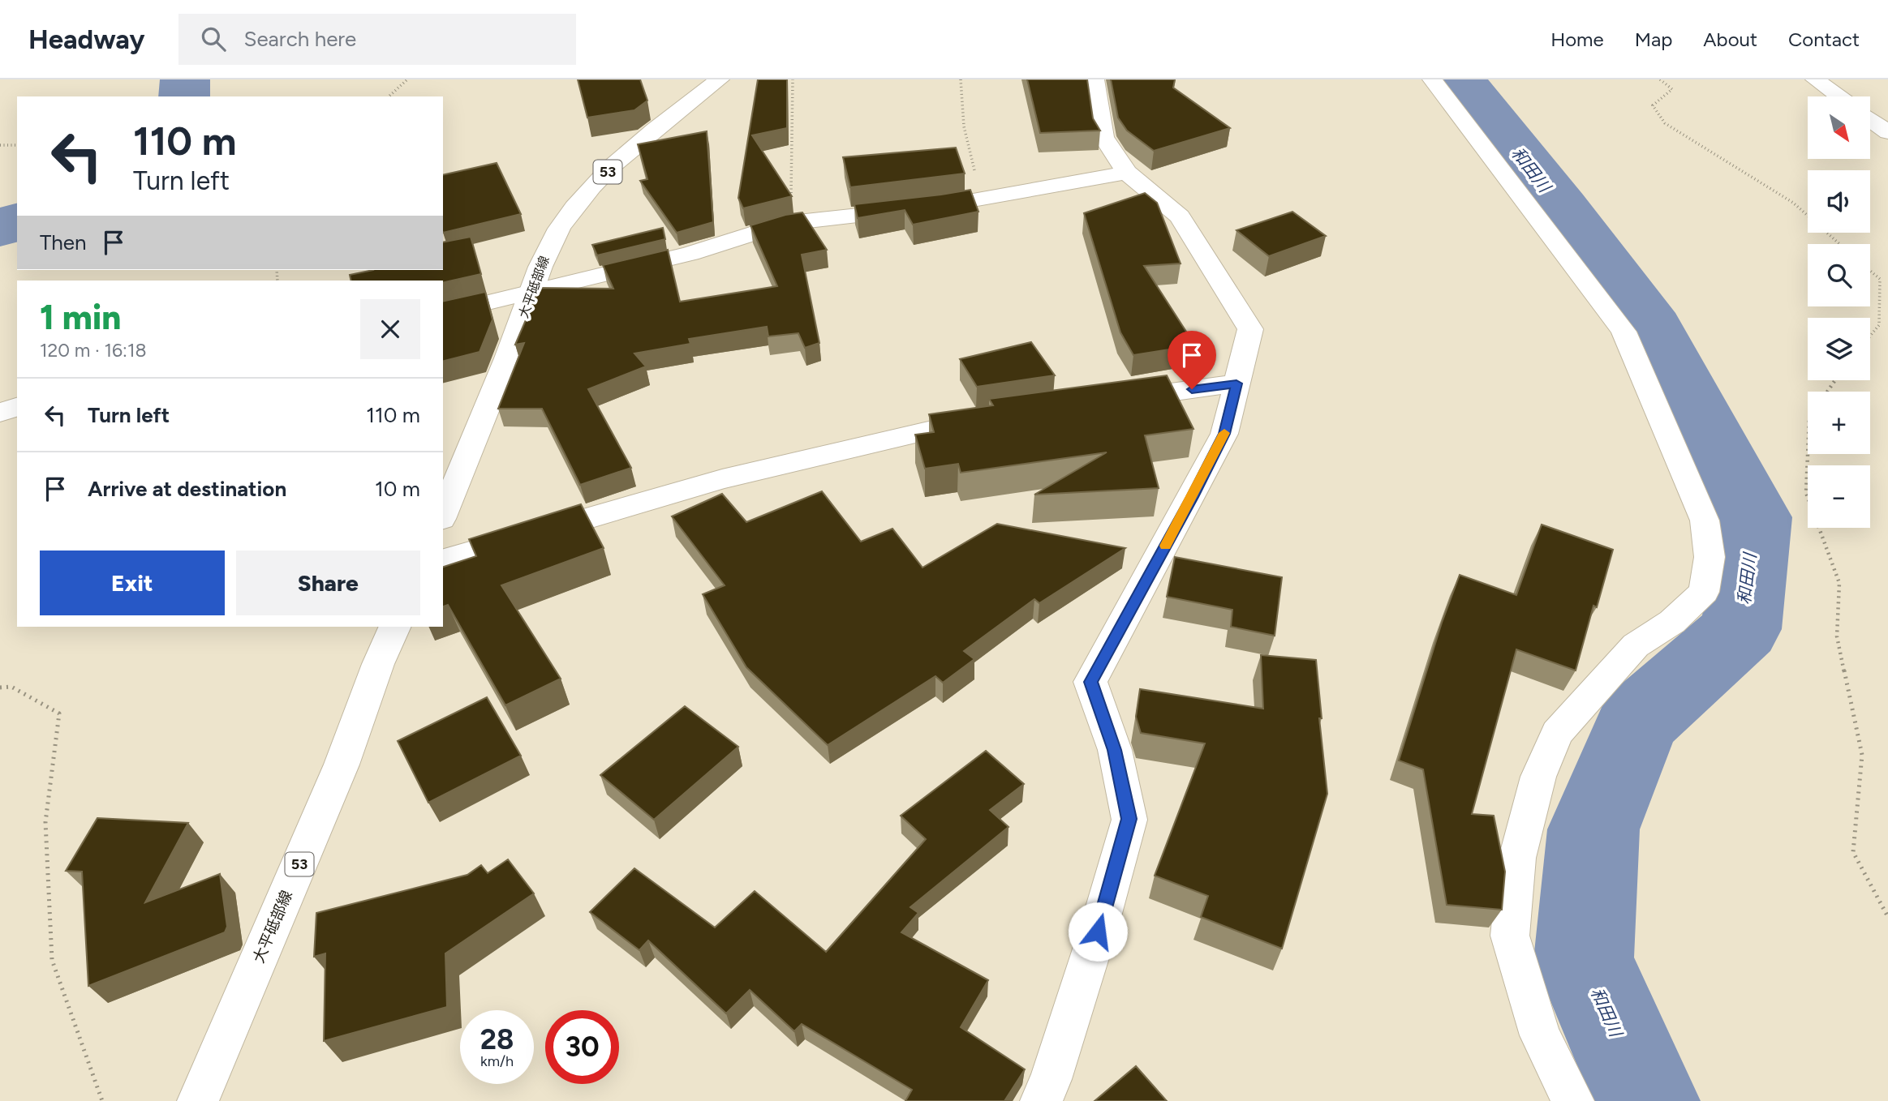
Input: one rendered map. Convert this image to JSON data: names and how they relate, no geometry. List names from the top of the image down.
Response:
{
  "streets": {
    "street": ["53", "大平砥部線"]
  },
  "water": ["和田川"],
  "north": "bottom right",
  "page": {
    "header": "Headway",
    "search": "Search here",
    "nav": [
      "Home",
      "Map",
      "About",
      "Contact"
    ],
    "map_buttons": ["+", "−"],
    "turn": ["110 m", "Turn left"],
    "then": "Then",
    "heading": ["1 min", "120 m · 16:18"],
    "list": [
      {
        "name": "Turn left",
        "value": "110 m"
      },
      {
        "name": "Arrive at destination",
        "value": "10 m"
      }
    ],
    "buttons": ["Exit", "Share"],
    "speed": "28 km/h",
    "limit": "30"
  }
}
